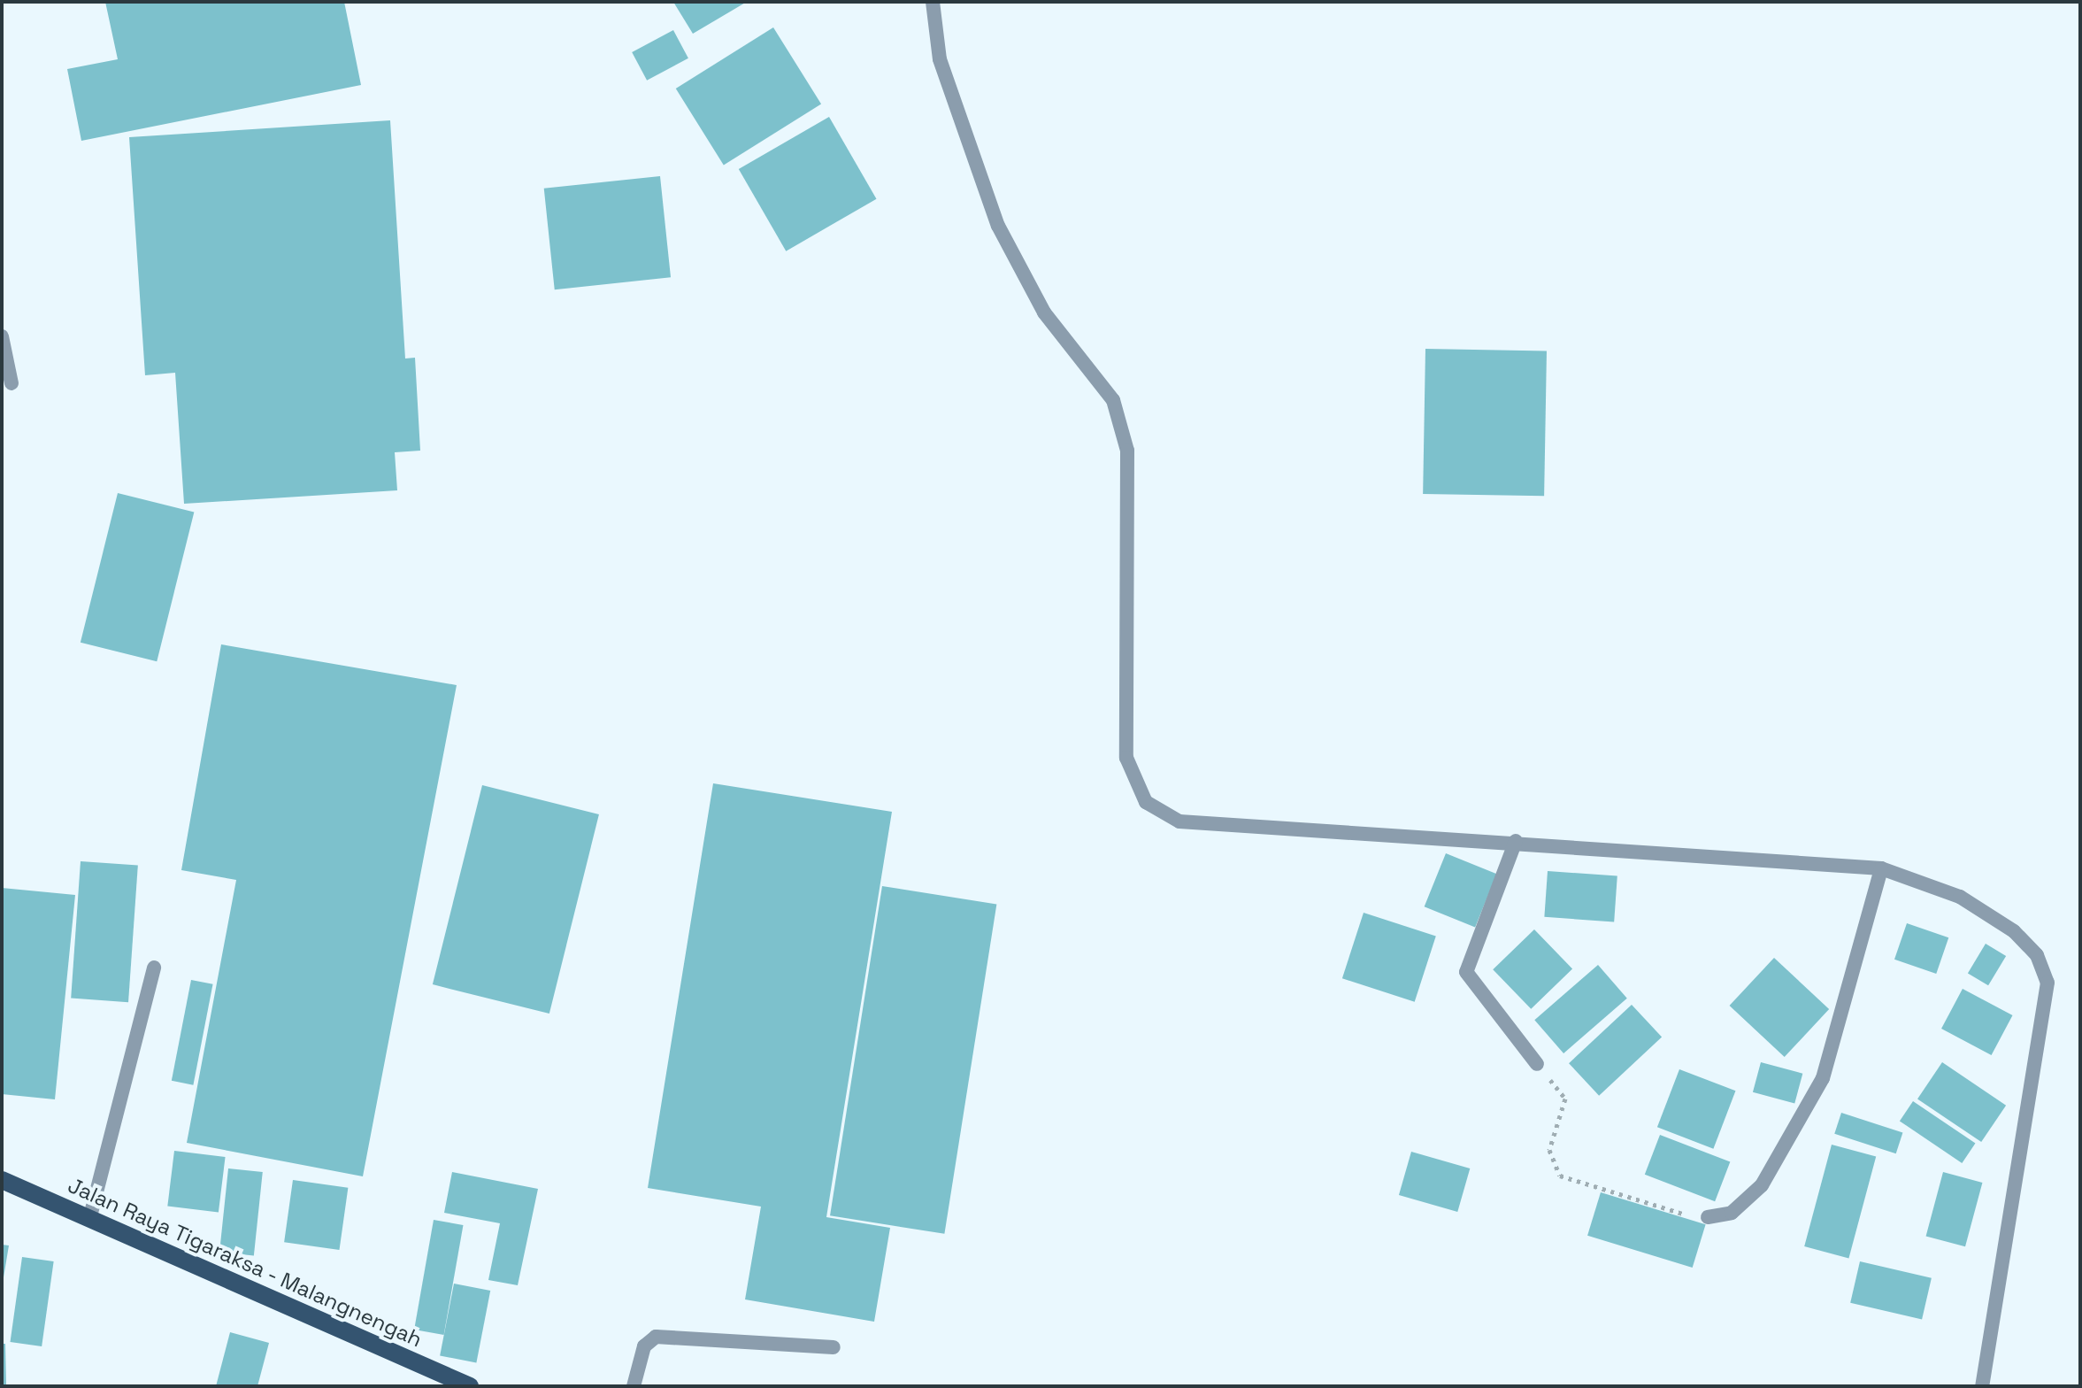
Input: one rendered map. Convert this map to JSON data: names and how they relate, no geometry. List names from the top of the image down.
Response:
{
  "streets": {
    "main road": ["Jalan Raya Tigaraksa - Malangnengah"]
  }
}
